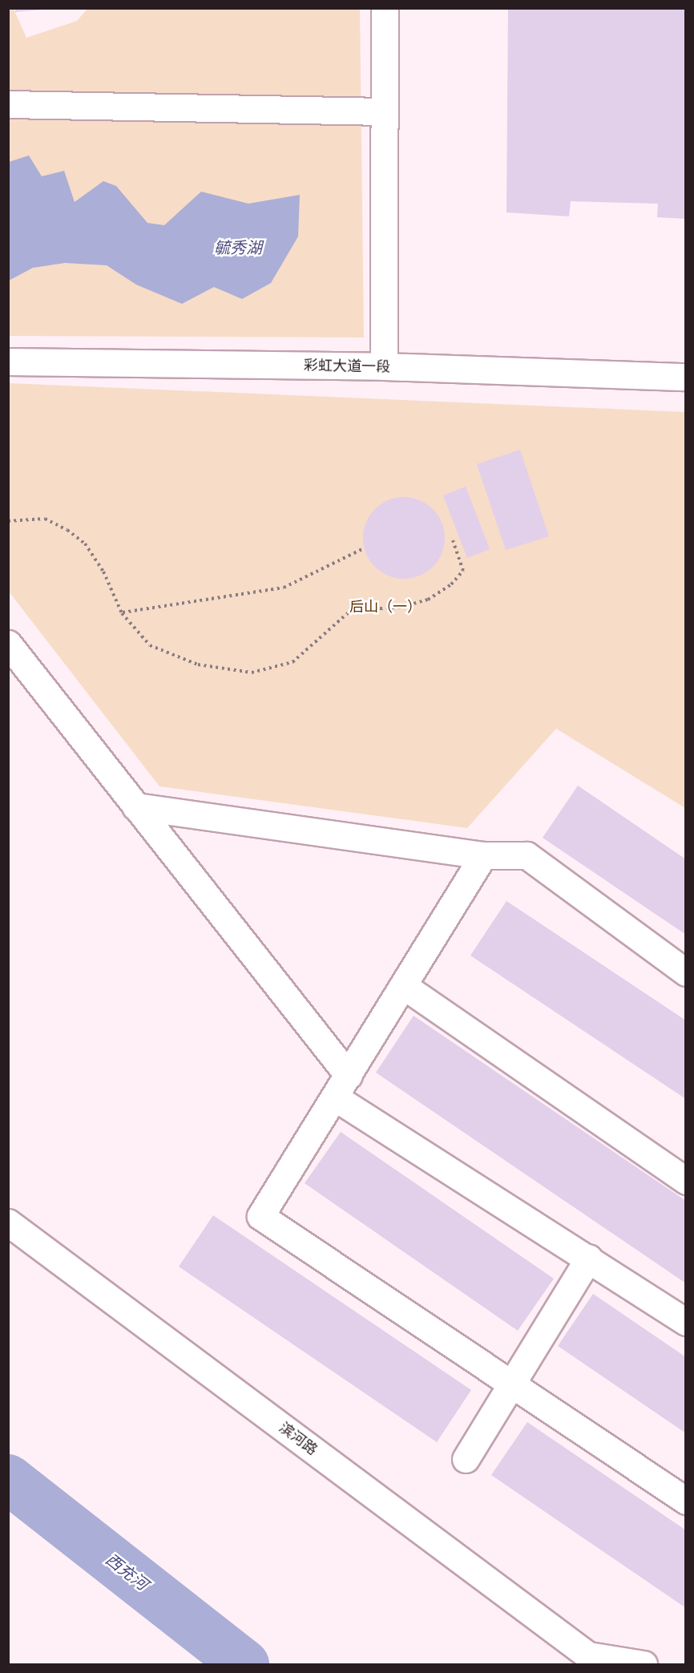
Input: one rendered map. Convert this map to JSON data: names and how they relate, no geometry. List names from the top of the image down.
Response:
{
  "streets": {
    "street": ["彩虹大道一段", "滨河路"]
  },
  "water": ["毓秀湖", "西充河"],
  "parks": ["后山（一）"]
}
